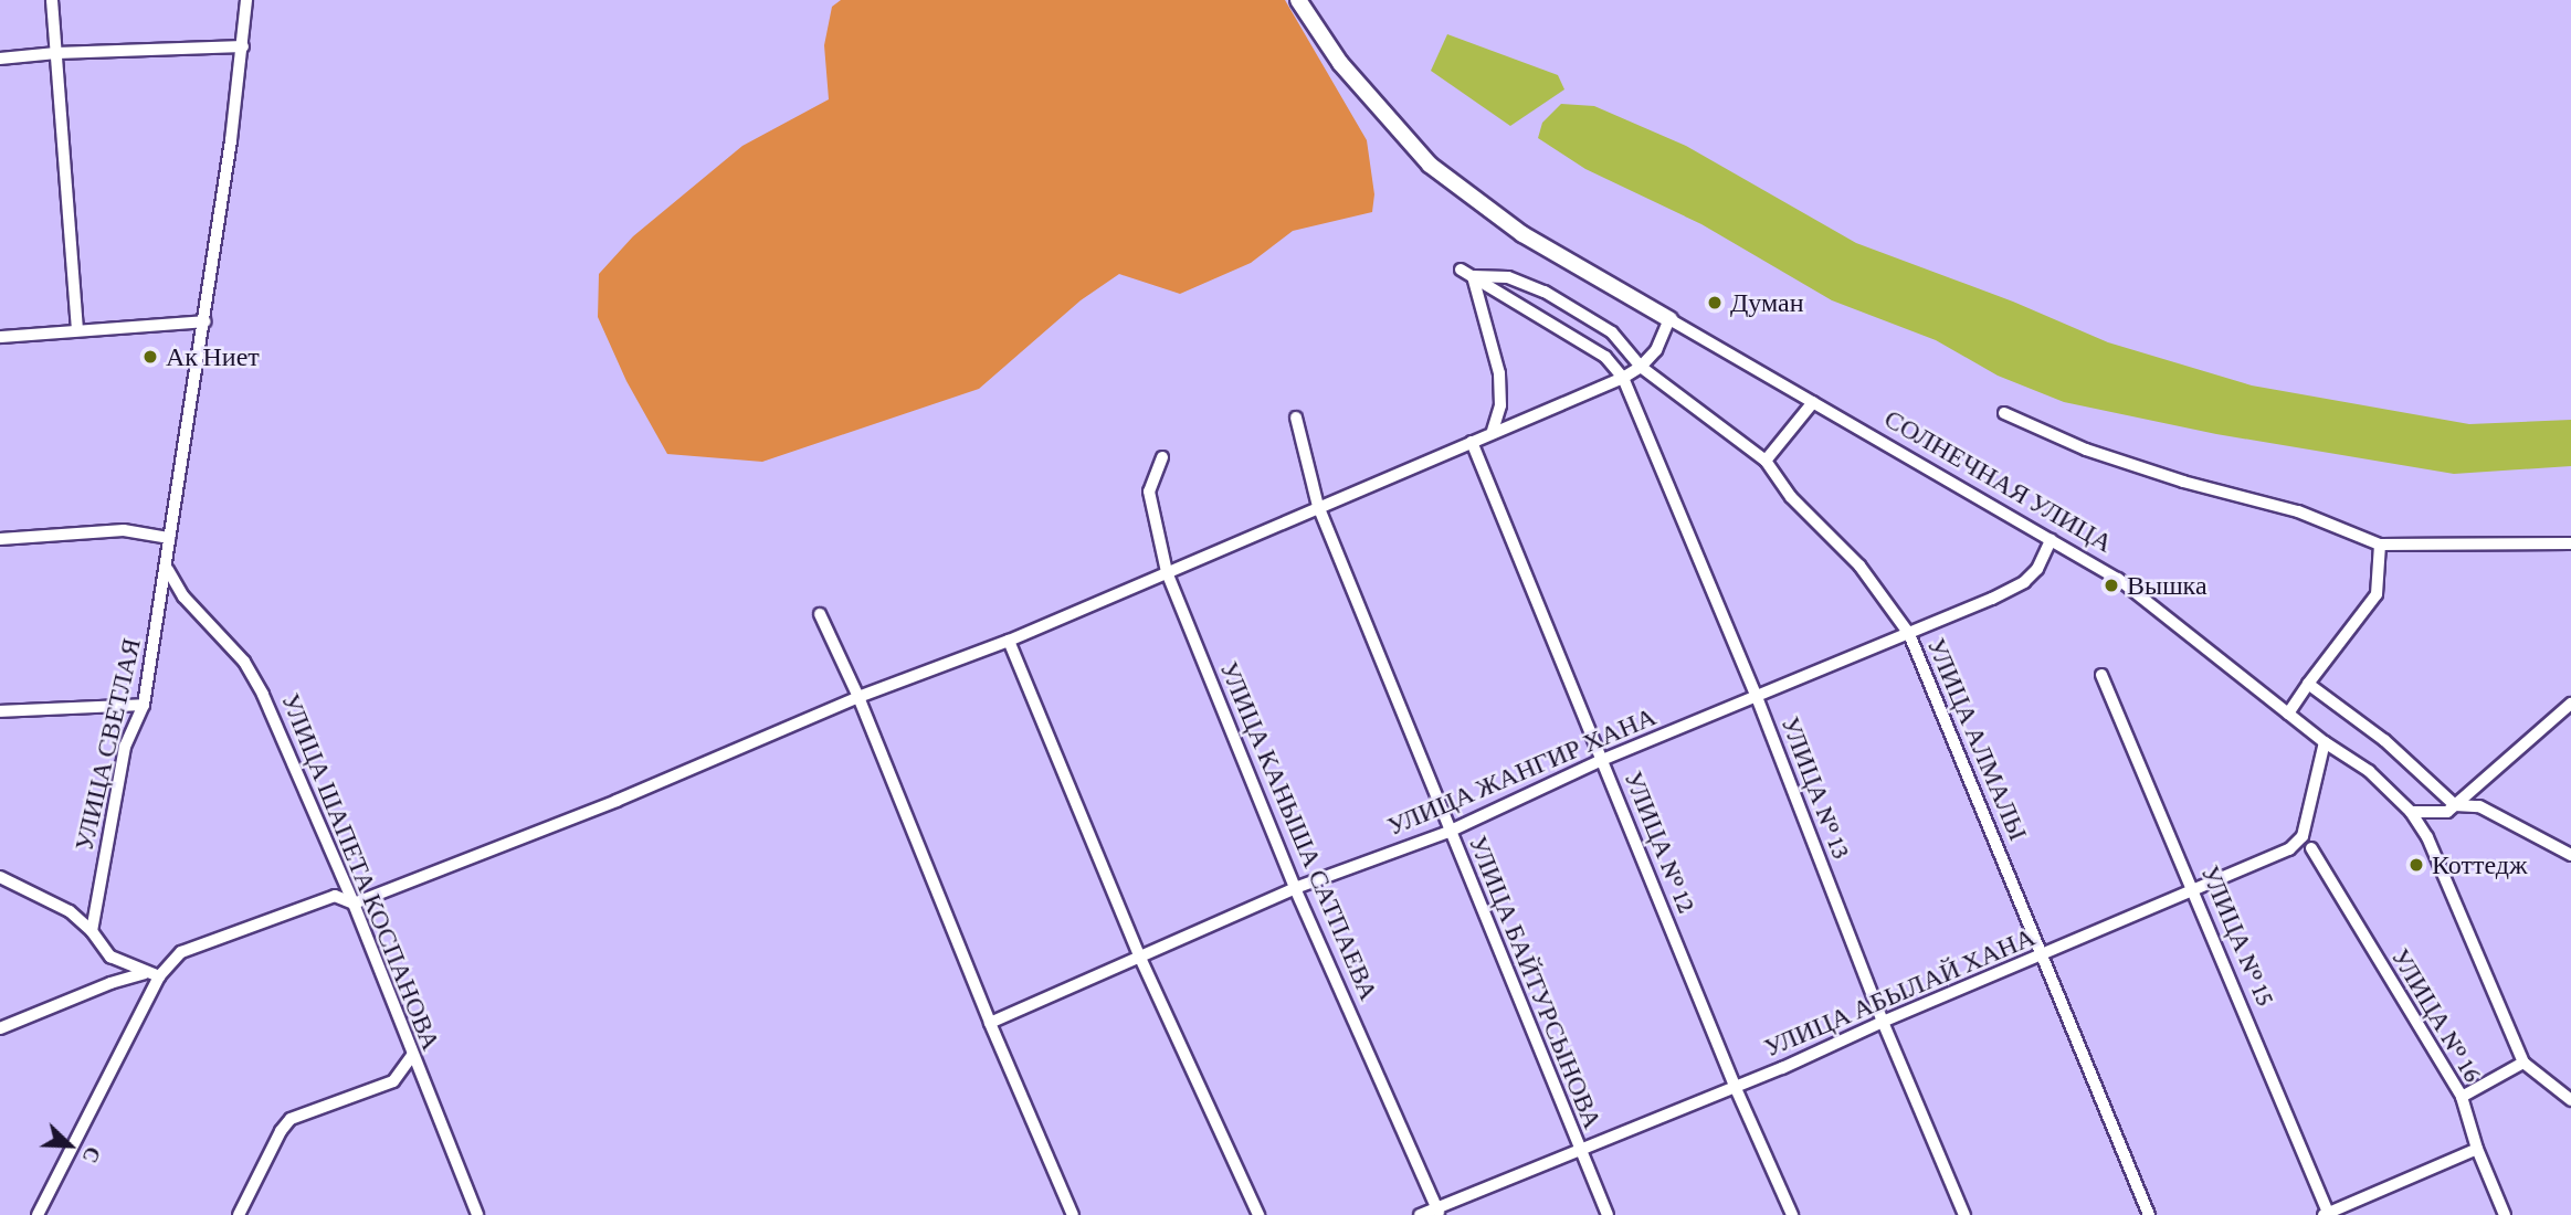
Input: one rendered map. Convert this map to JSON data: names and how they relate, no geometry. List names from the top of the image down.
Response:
{
  "streets": {
    "street": [
      "СОЛНЕЧНАЯ УЛИЦА",
      "УЛИЦА АЛМАЛЫ",
      "УЛИЦА СВЕТЛАЯ",
      "УЛИЦА ЖАНГИР ХАНА",
      "УЛИЦА № 13",
      "УЛИЦА КАНЫША САТПАЕВА",
      "УЛИЦА № 12",
      "УЛИЦА ШАПЕТА КОСПАНОВА",
      "УЛИЦА № 15",
      "УЛИЦА БАЙТУРСЫНОВА",
      "УЛИЦА АБЫЛАЙ ХАНА",
      "УЛИЦА № 16"
    ]
  },
  "crossings": [
    ["СОЛНЕЧНАЯ УЛИЦА", "УЛИЦА ЖАНГИР ХАНА"],
    ["СОЛНЕЧНАЯ УЛИЦА", "УЛИЦА АБЫЛАЙ ХАНА"],
    ["УЛИЦА АЛМАЛЫ", "УЛИЦА ЖАНГИР ХАНА"],
    ["УЛИЦА АЛМАЛЫ", "УЛИЦА АБЫЛАЙ ХАНА"],
    ["УЛИЦА СВЕТЛАЯ", "УЛИЦА ШАПЕТА КОСПАНОВА"],
    ["УЛИЦА ЖАНГИР ХАНА", "УЛИЦА № 13"],
    ["УЛИЦА ЖАНГИР ХАНА", "УЛИЦА КАНЫША САТПАЕВА"],
    ["УЛИЦА ЖАНГИР ХАНА", "УЛИЦА № 12"],
    ["УЛИЦА ЖАНГИР ХАНА", "УЛИЦА БАЙТУРСЫНОВА"],
    ["УЛИЦА № 13", "УЛИЦА АБЫЛАЙ ХАНА"],
    ["УЛИЦА КАНЫША САТПАЕВА", "УЛИЦА АБЫЛАЙ ХАНА"],
    ["УЛИЦА № 12", "УЛИЦА АБЫЛАЙ ХАНА"],
    ["УЛИЦА № 15", "УЛИЦА АБЫЛАЙ ХАНА"],
    ["УЛИЦА БАЙТУРСЫНОВА", "УЛИЦА АБЫЛАЙ ХАНА"]
  ],
  "places": [
    "Думан",
    "Ак Ниет",
    "Вышка",
    "Коттедж"
  ],
  "north": "bottom right"
}
